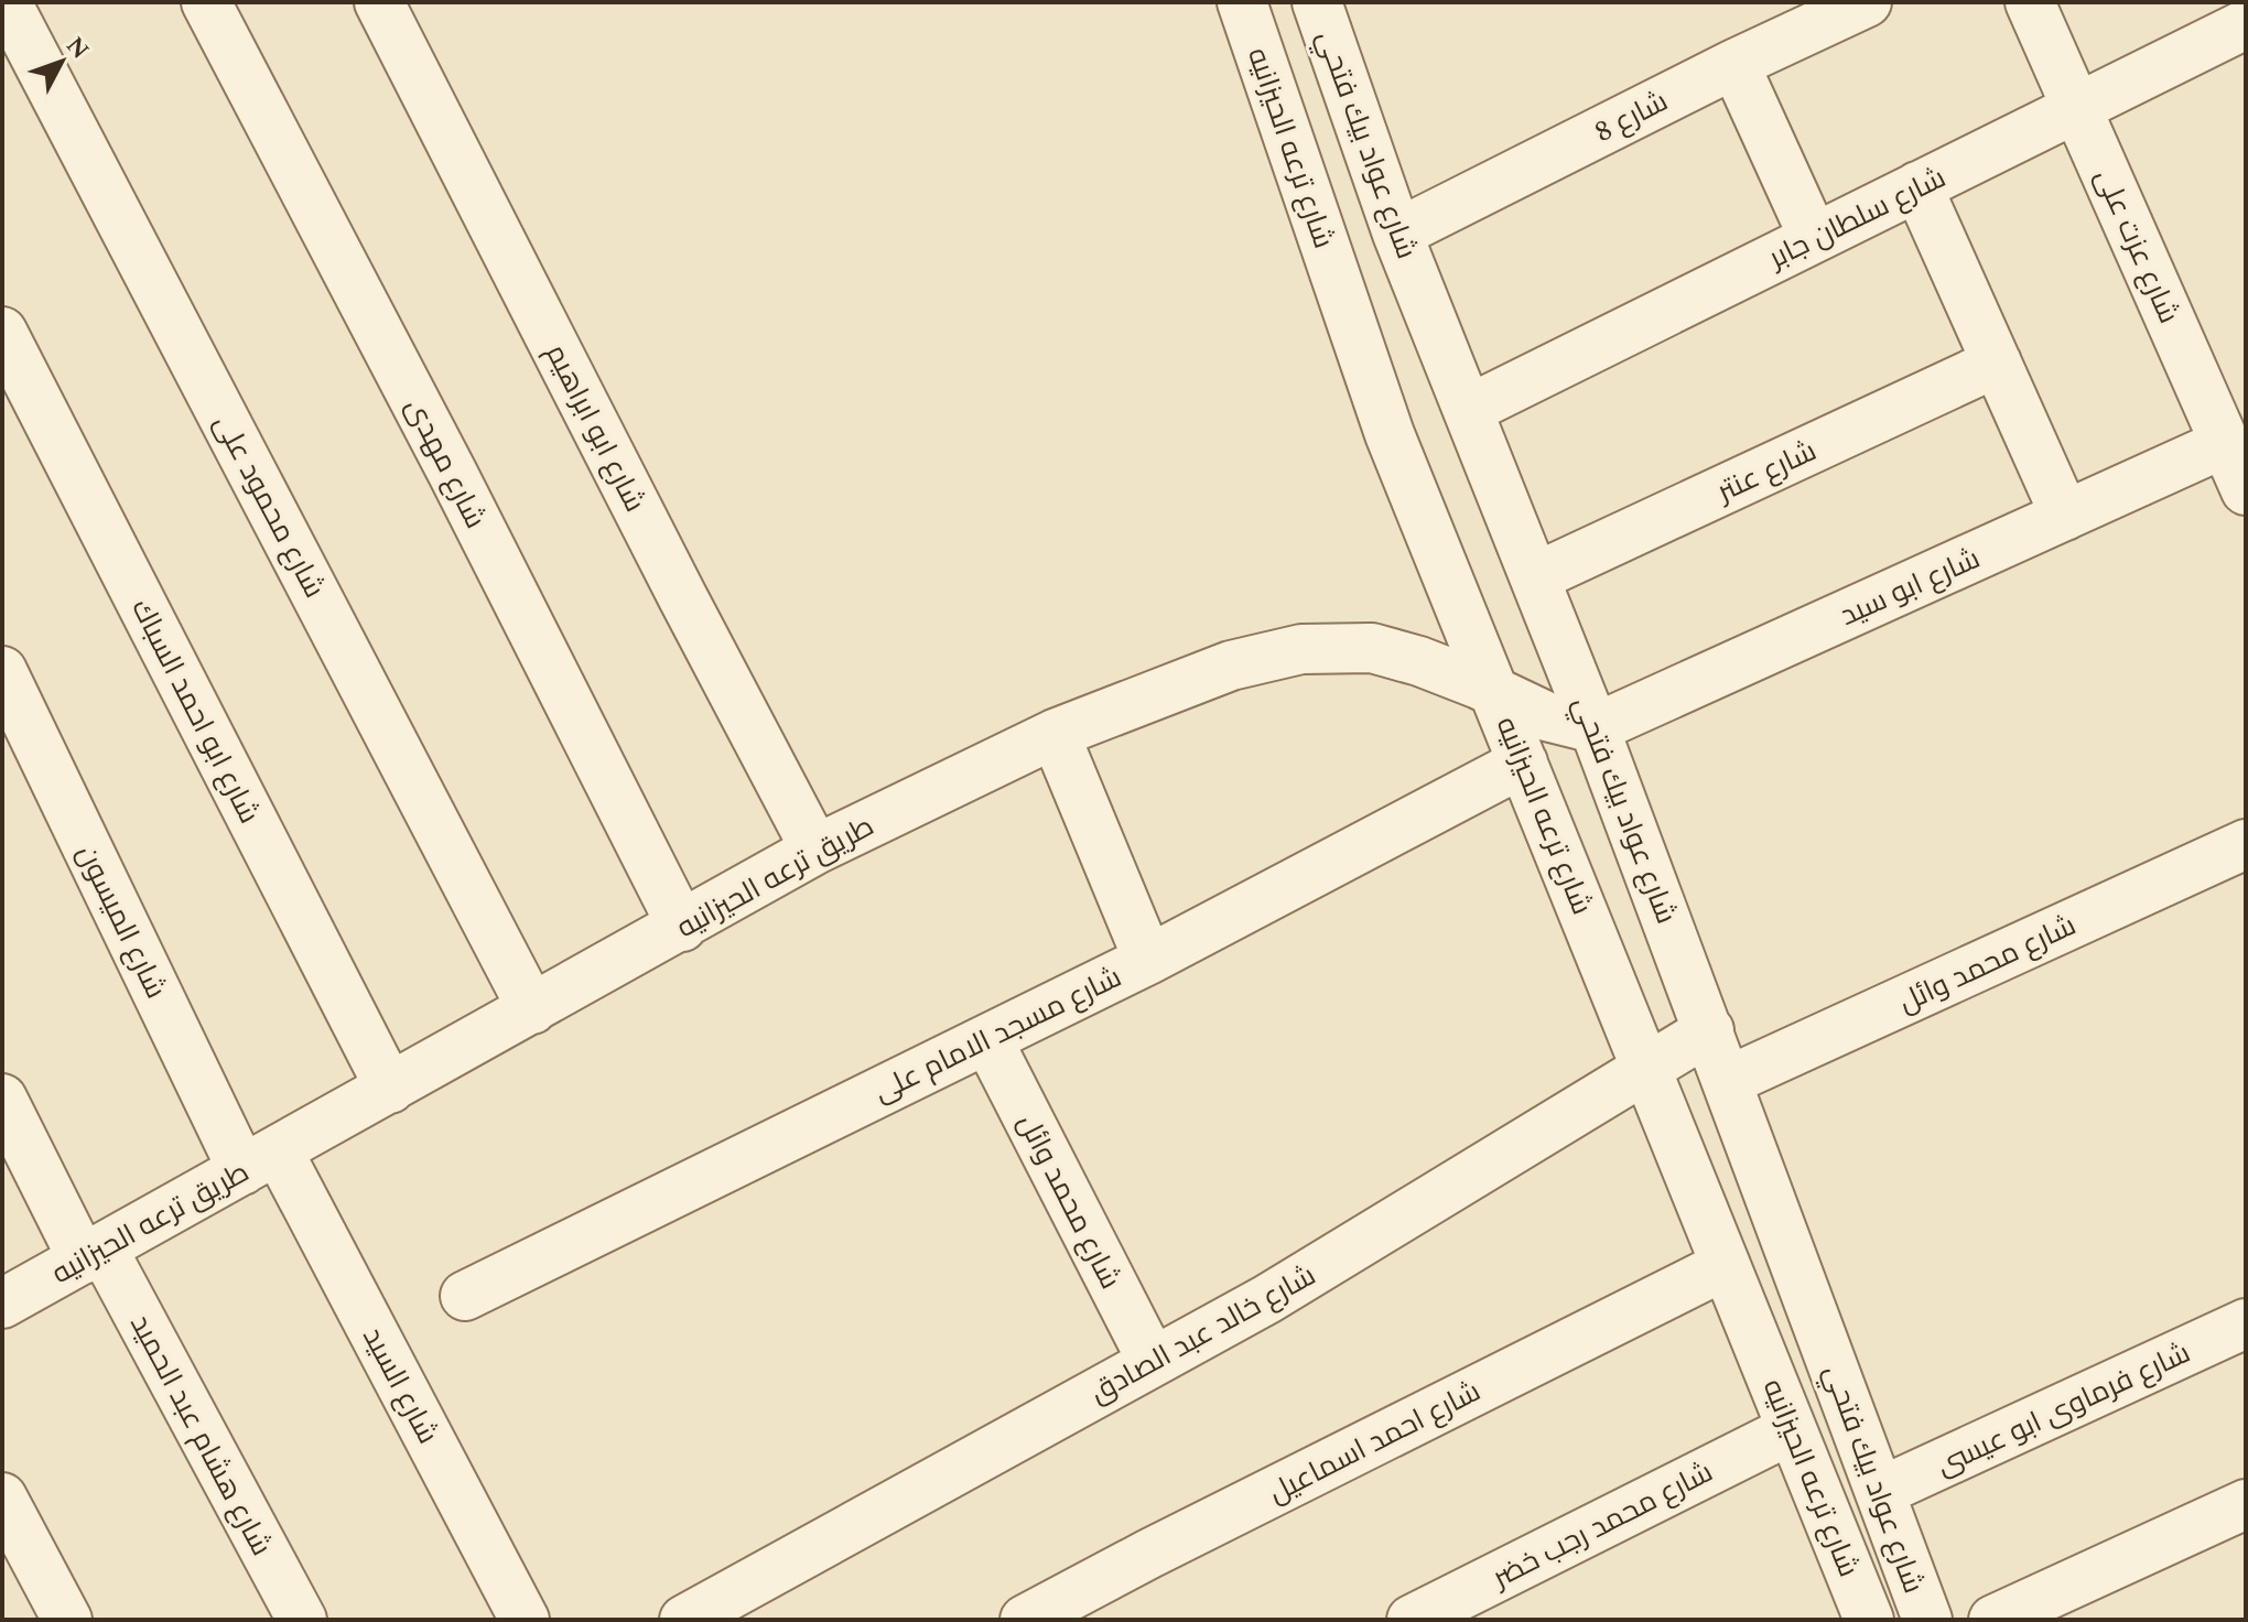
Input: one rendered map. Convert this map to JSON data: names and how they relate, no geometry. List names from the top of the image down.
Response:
{
  "streets": {
    "street": [
      "شارع 8",
      "شارع عواد بيك فتحي",
      "شارع ترعه الحيزانيه",
      "شارع سلطان جابر",
      "شارع عزت على",
      "شارع ابو ابراهيم",
      "شارع مهدى",
      "شارع عنتر",
      "شارع محمود على",
      "شارع ابو سيد",
      "شارع ابو احمد السباك",
      "طريق ترعه الحيزانيه",
      "شارع الميسون",
      "شارع محمد وائل",
      "شارع مسجد الامام على",
      "شارع خالد عبد الصادق",
      "شارع السيد",
      "شارع فرماوى ابو عيسى",
      "شارع هشام عبد الحميد",
      "شارع احمد اسماعيل",
      "شارع محمد رجب خضر"
    ]
  },
  "crossings": [
    ["شارع 8", "شارع عواد بيك فتحي"],
    ["شارع عواد بيك فتحي", "شارع سلطان جابر"],
    ["شارع عواد بيك فتحي", "شارع عنتر"],
    ["شارع عواد بيك فتحي", "شارع ابو سيد"],
    ["شارع عواد بيك فتحي", "طريق ترعه الحيزانيه"],
    ["شارع عواد بيك فتحي", "شارع محمد وائل"],
    ["شارع عواد بيك فتحي", "شارع خالد عبد الصادق"],
    ["شارع عواد بيك فتحي", "شارع فرماوى ابو عيسى"],
    ["شارع ترعه الحيزانيه", "طريق ترعه الحيزانيه"],
    ["شارع ترعه الحيزانيه", "شارع مسجد الامام على"],
    ["شارع ترعه الحيزانيه", "شارع خالد عبد الصادق"],
    ["شارع ترعه الحيزانيه", "شارع احمد اسماعيل"],
    ["شارع ترعه الحيزانيه", "شارع محمد رجب خضر"],
    ["شارع سلطان جابر", "شارع عزت على"],
    ["شارع عزت على", "شارع ابو سيد"],
    ["شارع ابو ابراهيم", "طريق ترعه الحيزانيه"],
    ["شارع مهدى", "طريق ترعه الحيزانيه"],
    ["شارع محمود على", "طريق ترعه الحيزانيه"],
    ["شارع ابو سيد", "طريق ترعه الحيزانيه"],
    ["شارع ابو احمد السباك", "طريق ترعه الحيزانيه"],
    ["طريق ترعه الحيزانيه", "شارع الميسون"],
    ["طريق ترعه الحيزانيه", "شارع السيد"],
    ["طريق ترعه الحيزانيه", "شارع هشام عبد الحميد"],
    ["شارع الميسون", "شارع السيد"],
    ["شارع محمد وائل", "شارع مسجد الامام على"],
    ["شارع محمد وائل", "شارع خالد عبد الصادق"]
  ],
  "north": "top right"
}
